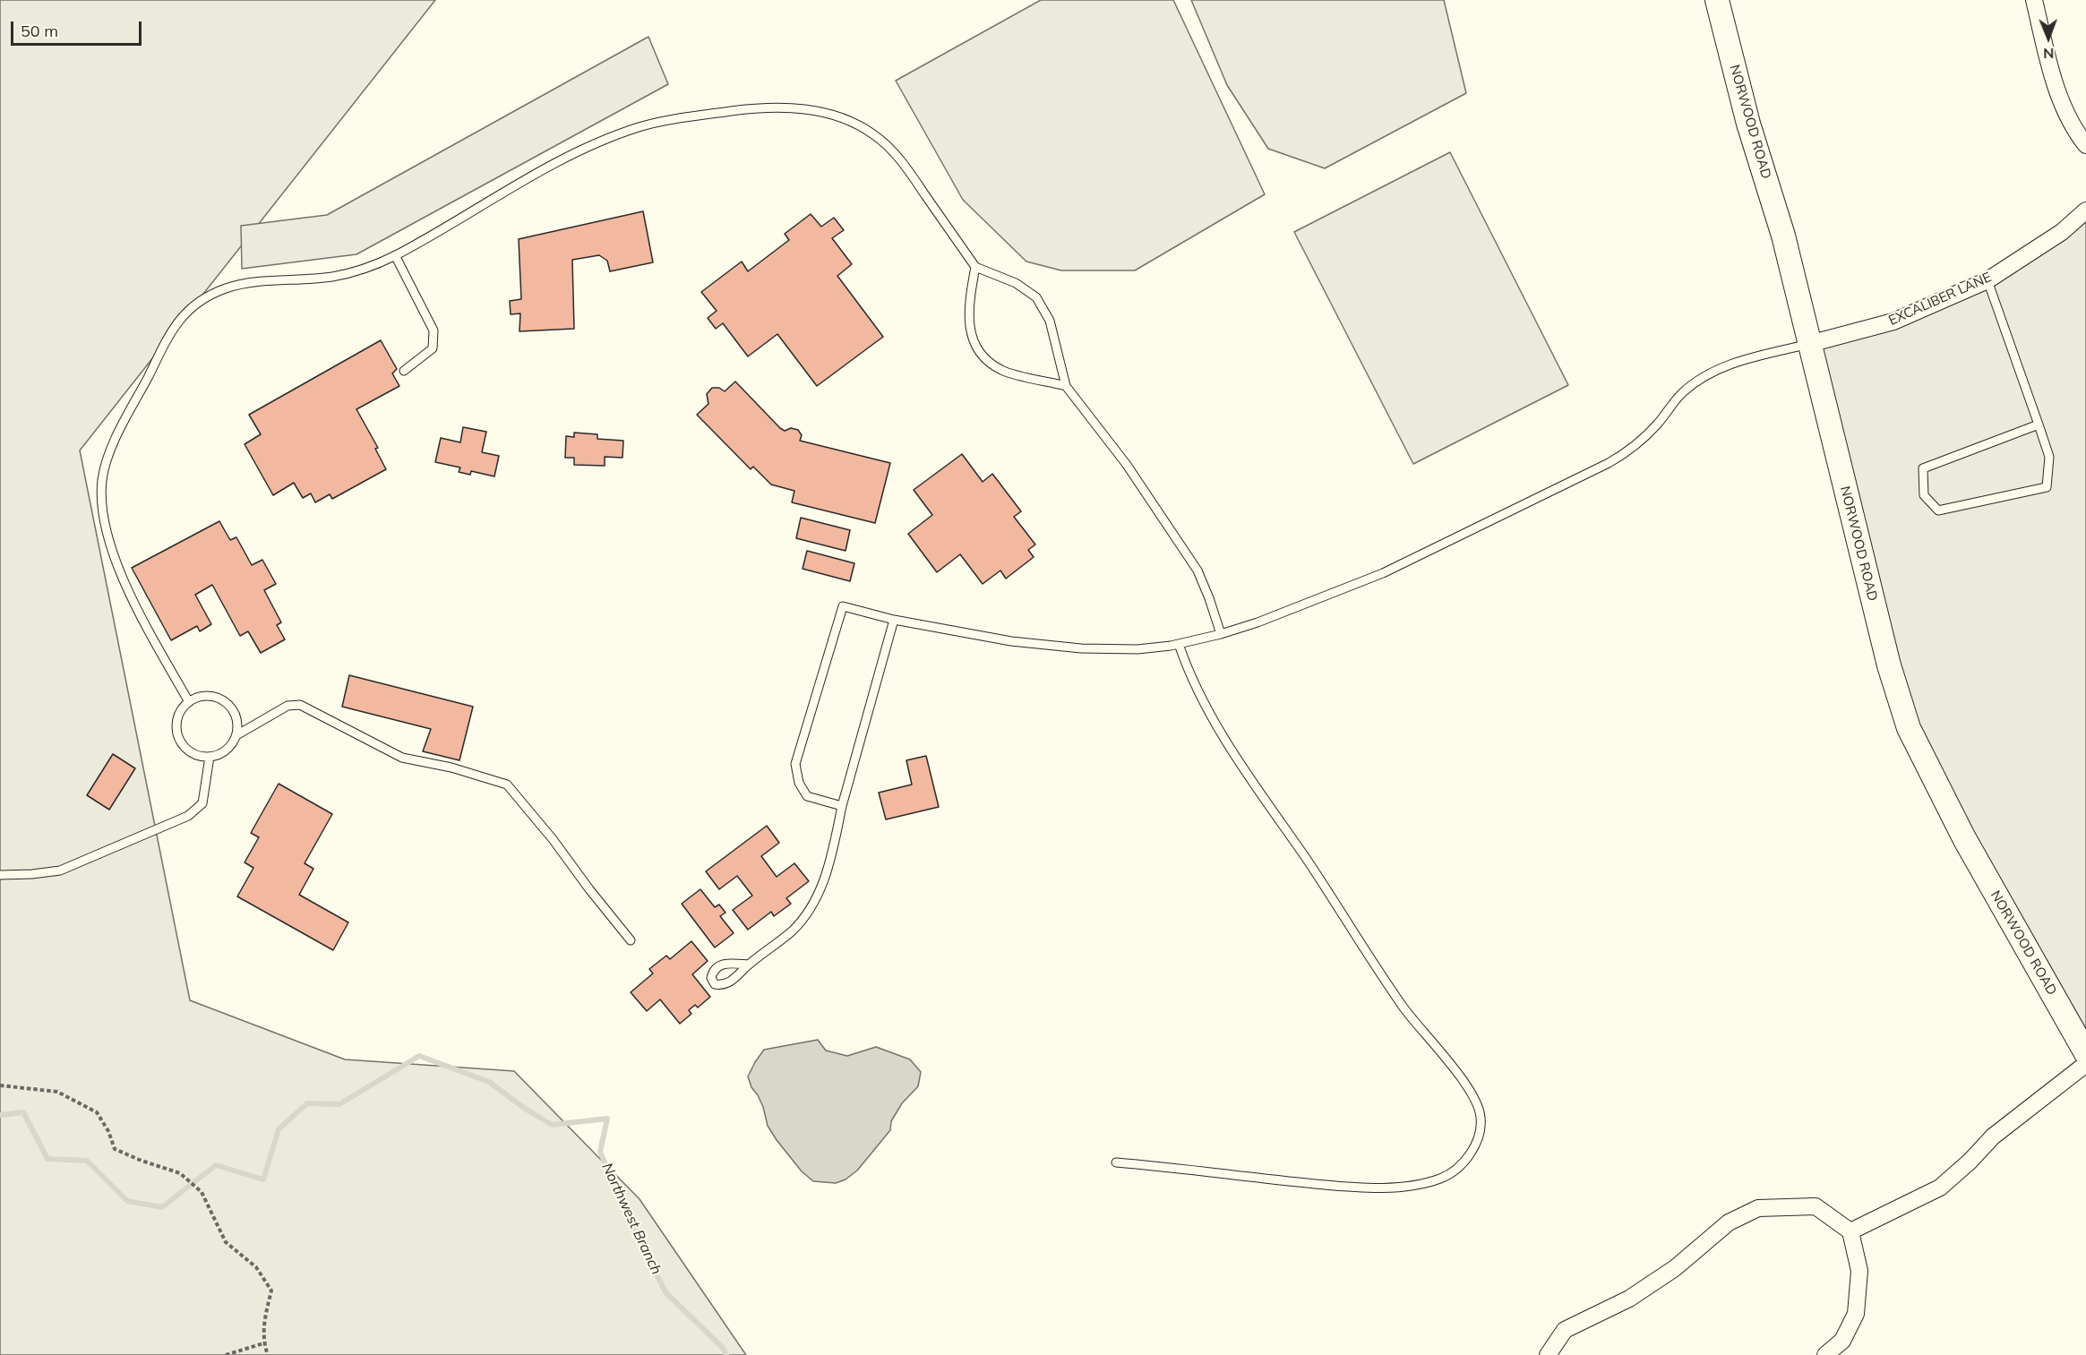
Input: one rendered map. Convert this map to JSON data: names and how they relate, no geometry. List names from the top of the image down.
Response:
{
  "streets": {
    "main road": ["NORWOOD ROAD"],
    "street": ["EXCALIBER LANE"]
  },
  "crossings": [
    ["NORWOOD ROAD", "EXCALIBER LANE"]
  ],
  "water": ["Northwest Branch"],
  "scale_bar": "50 m",
  "north": "bottom"
}
